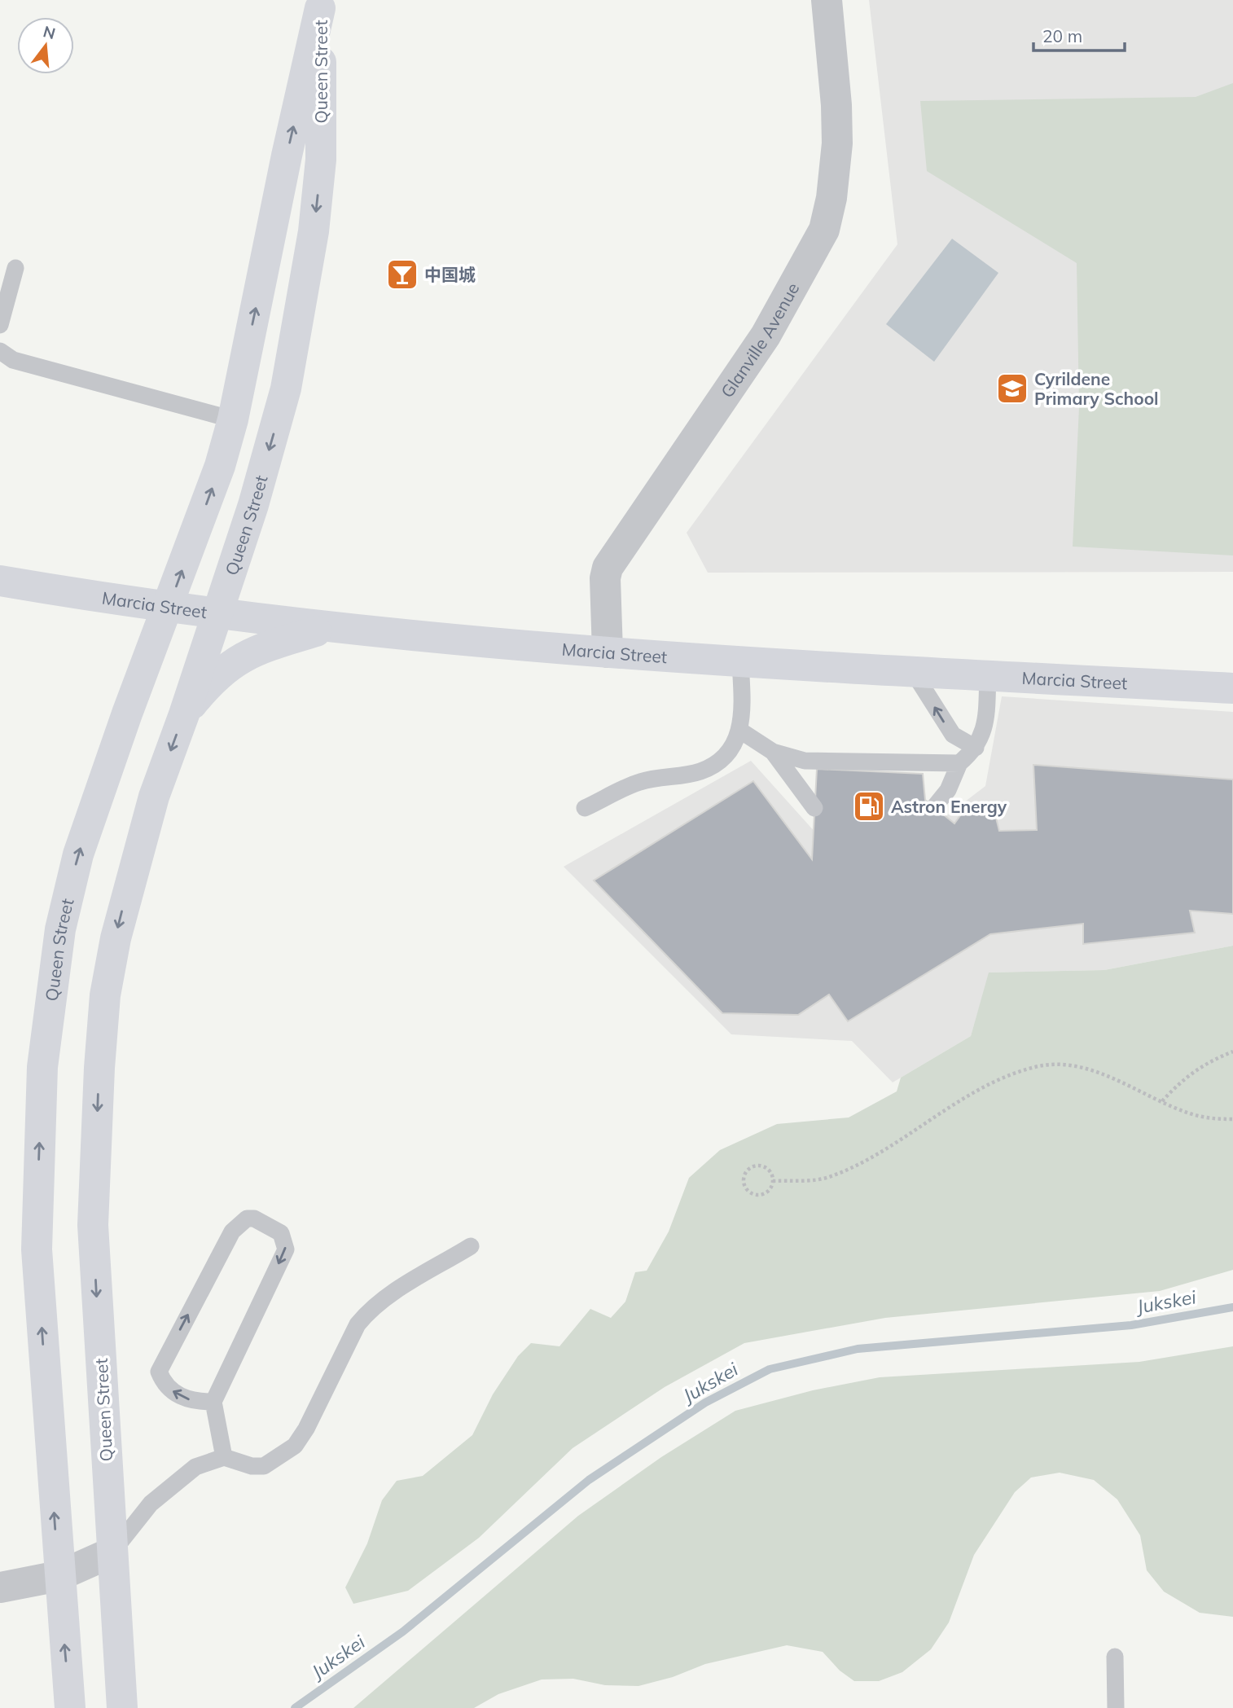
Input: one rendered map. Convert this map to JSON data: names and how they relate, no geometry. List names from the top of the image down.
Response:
{
  "streets": {
    "main road": ["Queen Street", "Marcia Street"],
    "street": ["Glanville Avenue"]
  },
  "crossings": [
    ["Queen Street", "Marcia Street"],
    ["Glanville Avenue", "Marcia Street"]
  ],
  "water": ["Jukskei"],
  "places": {
    "bar": ["中国城"],
    "school or university": ["Cyrildene Primary School"],
    "fuel station": ["Astron Energy"]
  },
  "scale_bar": "20 m",
  "north": "top"
}
